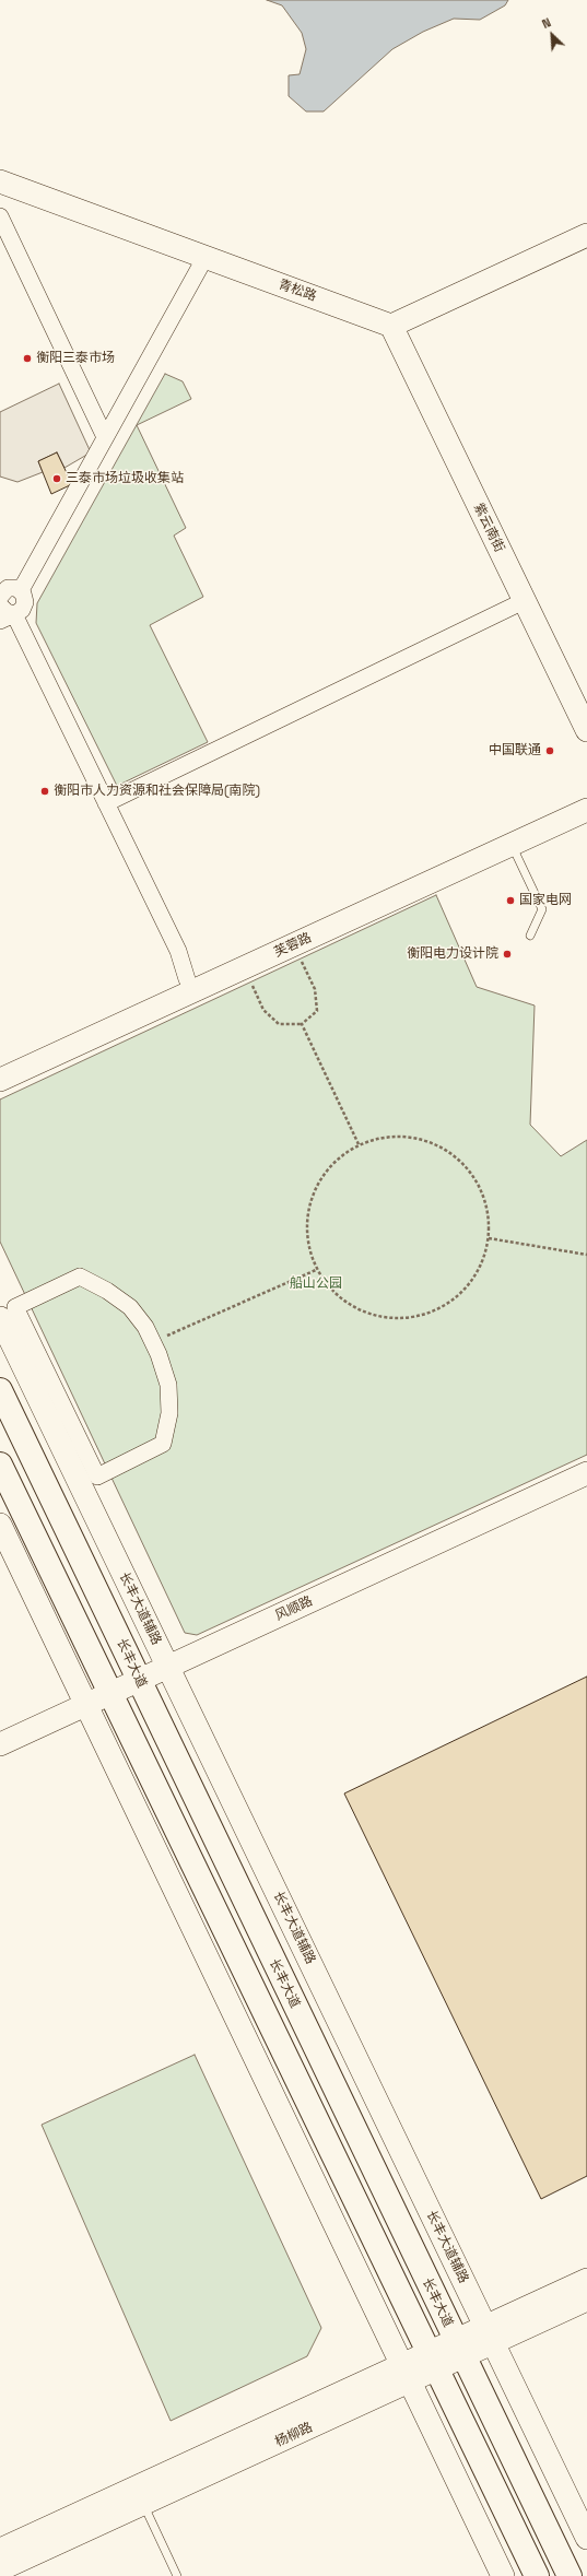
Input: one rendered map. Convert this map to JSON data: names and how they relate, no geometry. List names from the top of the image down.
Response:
{
  "streets": {
    "main road": ["长丰大道"],
    "street": [
      "青松路",
      "紫云南街",
      "芙蓉路",
      "长丰大道辅路",
      "风顺路",
      "杨柳路"
    ]
  },
  "crossings": [
    ["青松路", "紫云南街"],
    ["长丰大道辅路", "风顺路"],
    ["长丰大道辅路", "杨柳路"],
    ["风顺路", "长丰大道"],
    ["长丰大道", "杨柳路"]
  ],
  "parks": ["船山公园"],
  "places": [
    "衡阳三泰市场",
    "三泰市场垃圾收集站",
    "中国联通",
    "衡阳市人力资源和社会保障局(南院)",
    "国家电网",
    "衡阳电力设计院"
  ],
  "north": "top left"
}
